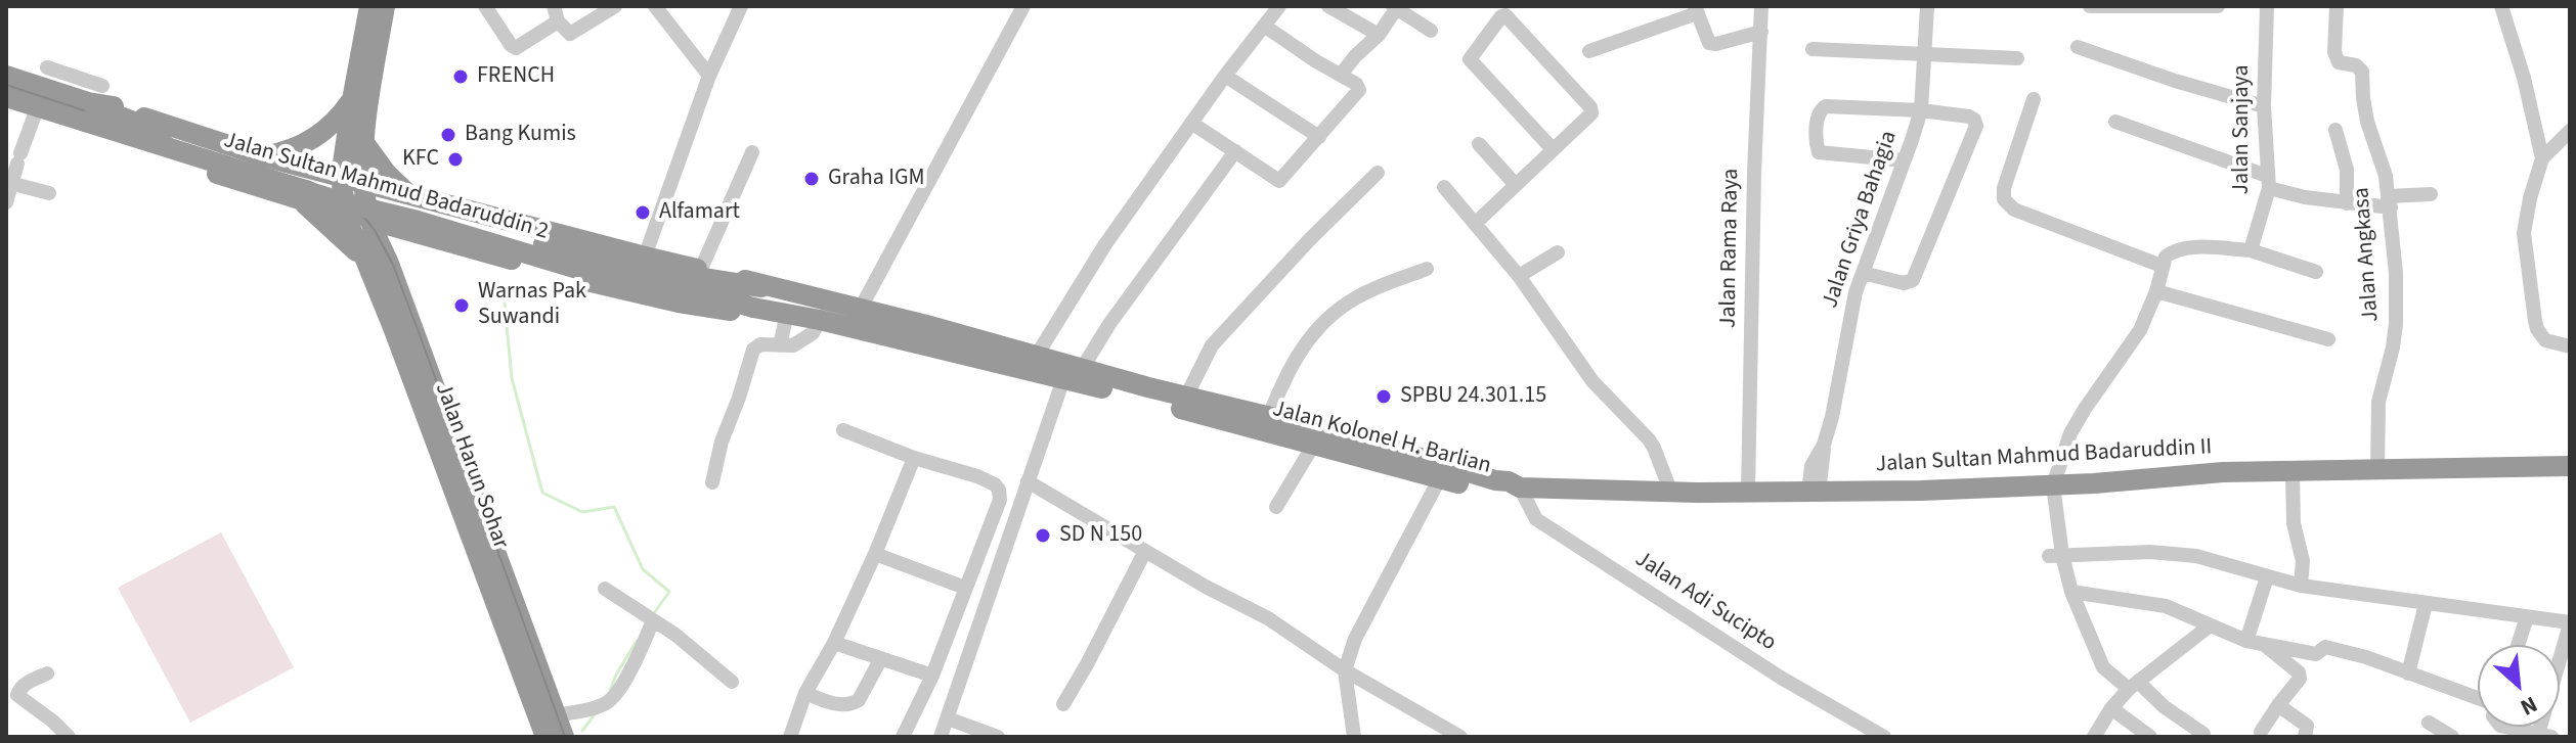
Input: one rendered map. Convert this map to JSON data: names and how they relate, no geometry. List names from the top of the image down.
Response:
{
  "streets": {
    "highway": [
      "Jalan Sultan Mahmud Badaruddin 2",
      "Jalan Kolonel H. Barlian",
      "Jalan Sultan Mahmud Badaruddin II",
      "Jalan Harun Sohar"
    ],
    "street": [
      "Jalan Sanjaya",
      "Jalan Griya Bahagia",
      "Jalan Rama Raya",
      "Jalan Angkasa",
      "Jalan Adi Sucipto"
    ]
  },
  "crossings": [
    ["Jalan Sultan Mahmud Badaruddin 2", "Jalan Kolonel H. Barlian"],
    ["Jalan Griya Bahagia", "Jalan Sultan Mahmud Badaruddin II"],
    ["Jalan Rama Raya", "Jalan Sultan Mahmud Badaruddin II"],
    ["Jalan Angkasa", "Jalan Sultan Mahmud Badaruddin II"],
    ["Jalan Kolonel H. Barlian", "Jalan Sultan Mahmud Badaruddin II"],
    ["Jalan Kolonel H. Barlian", "Jalan Adi Sucipto"],
    ["Jalan Sultan Mahmud Badaruddin II", "Jalan Adi Sucipto"]
  ],
  "places": [
    "FRENCH",
    "Bang Kumis",
    "KFC",
    "Graha IGM",
    "Alfamart",
    "Warnas Pak Suwandi",
    "SPBU 24.301.15",
    "SD N 150"
  ],
  "north": "bottom right"
}
